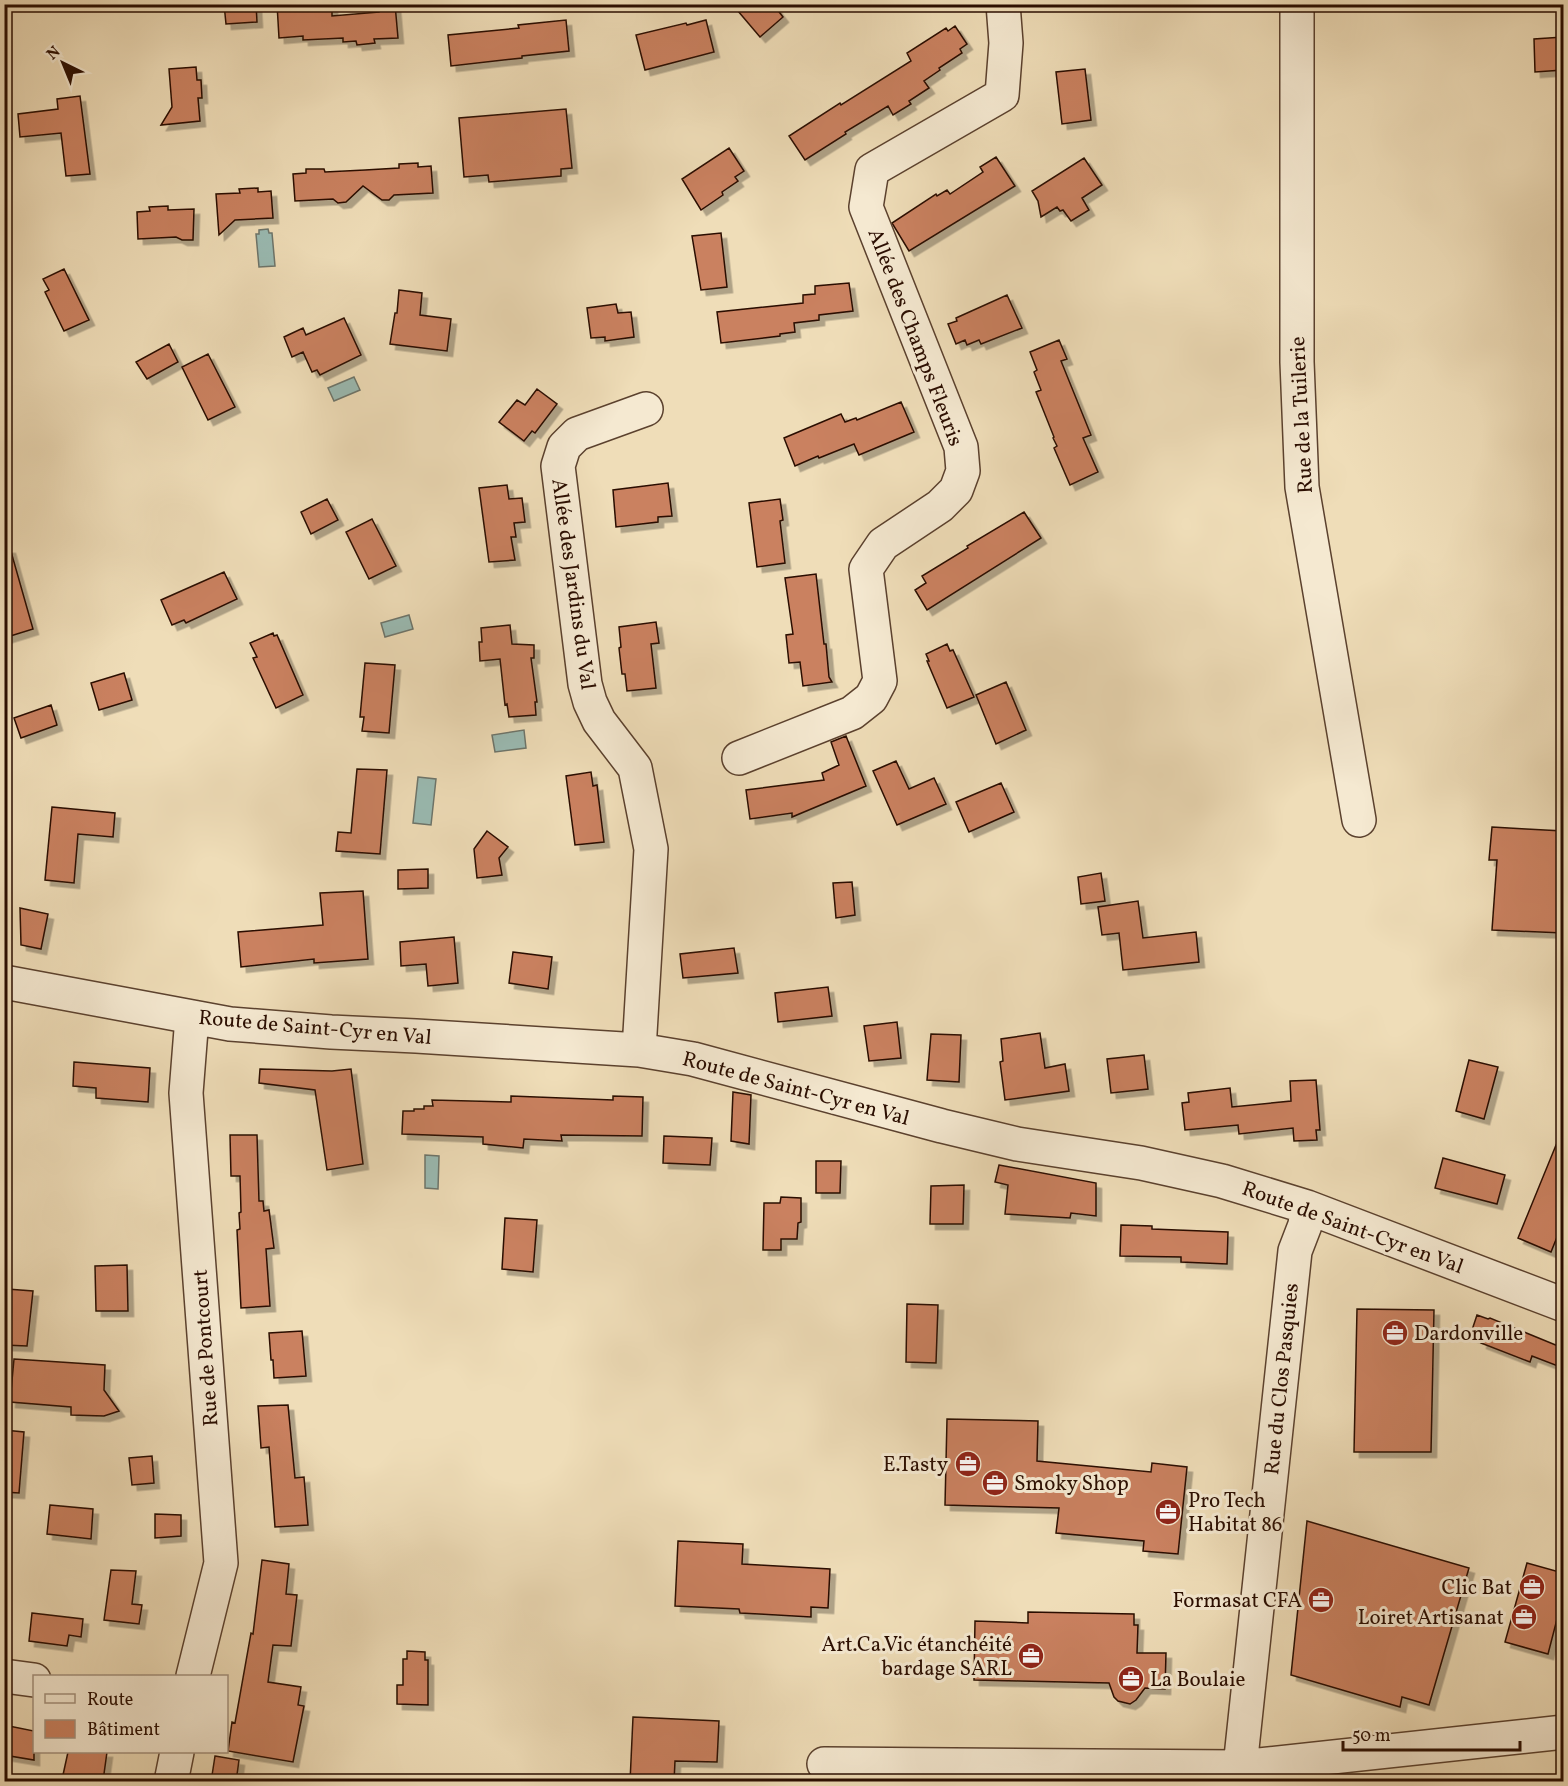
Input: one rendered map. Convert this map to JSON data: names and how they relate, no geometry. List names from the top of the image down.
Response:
{
  "streets": {
    "street": [
      "Allée des Champs Fleuris",
      "Rue de la Tuilerie",
      "Allée des Jardins du Val",
      "Route de Saint-Cyr en Val",
      "Rue de Pontcourt",
      "Rue du Clos Pasquies"
    ]
  },
  "crossings": [
    ["Allée des Jardins du Val", "Route de Saint-Cyr en Val"],
    ["Route de Saint-Cyr en Val", "Rue de Pontcourt"],
    ["Route de Saint-Cyr en Val", "Rue du Clos Pasquies"]
  ],
  "places": {
    "office": [
      "Dardonville",
      "E.Tasty",
      "Smoky Shop",
      "Pro Tech Habitat 86",
      "Clic Bat",
      "Formasat CFA",
      "Loiret Artisanat",
      "Art.Ca.Vic étanchéité bardage SARL",
      "La Boulaie"
    ]
  },
  "legend": ["Route", "Bâtiment"],
  "scale_bar": "50 m",
  "north": "top left"
}
